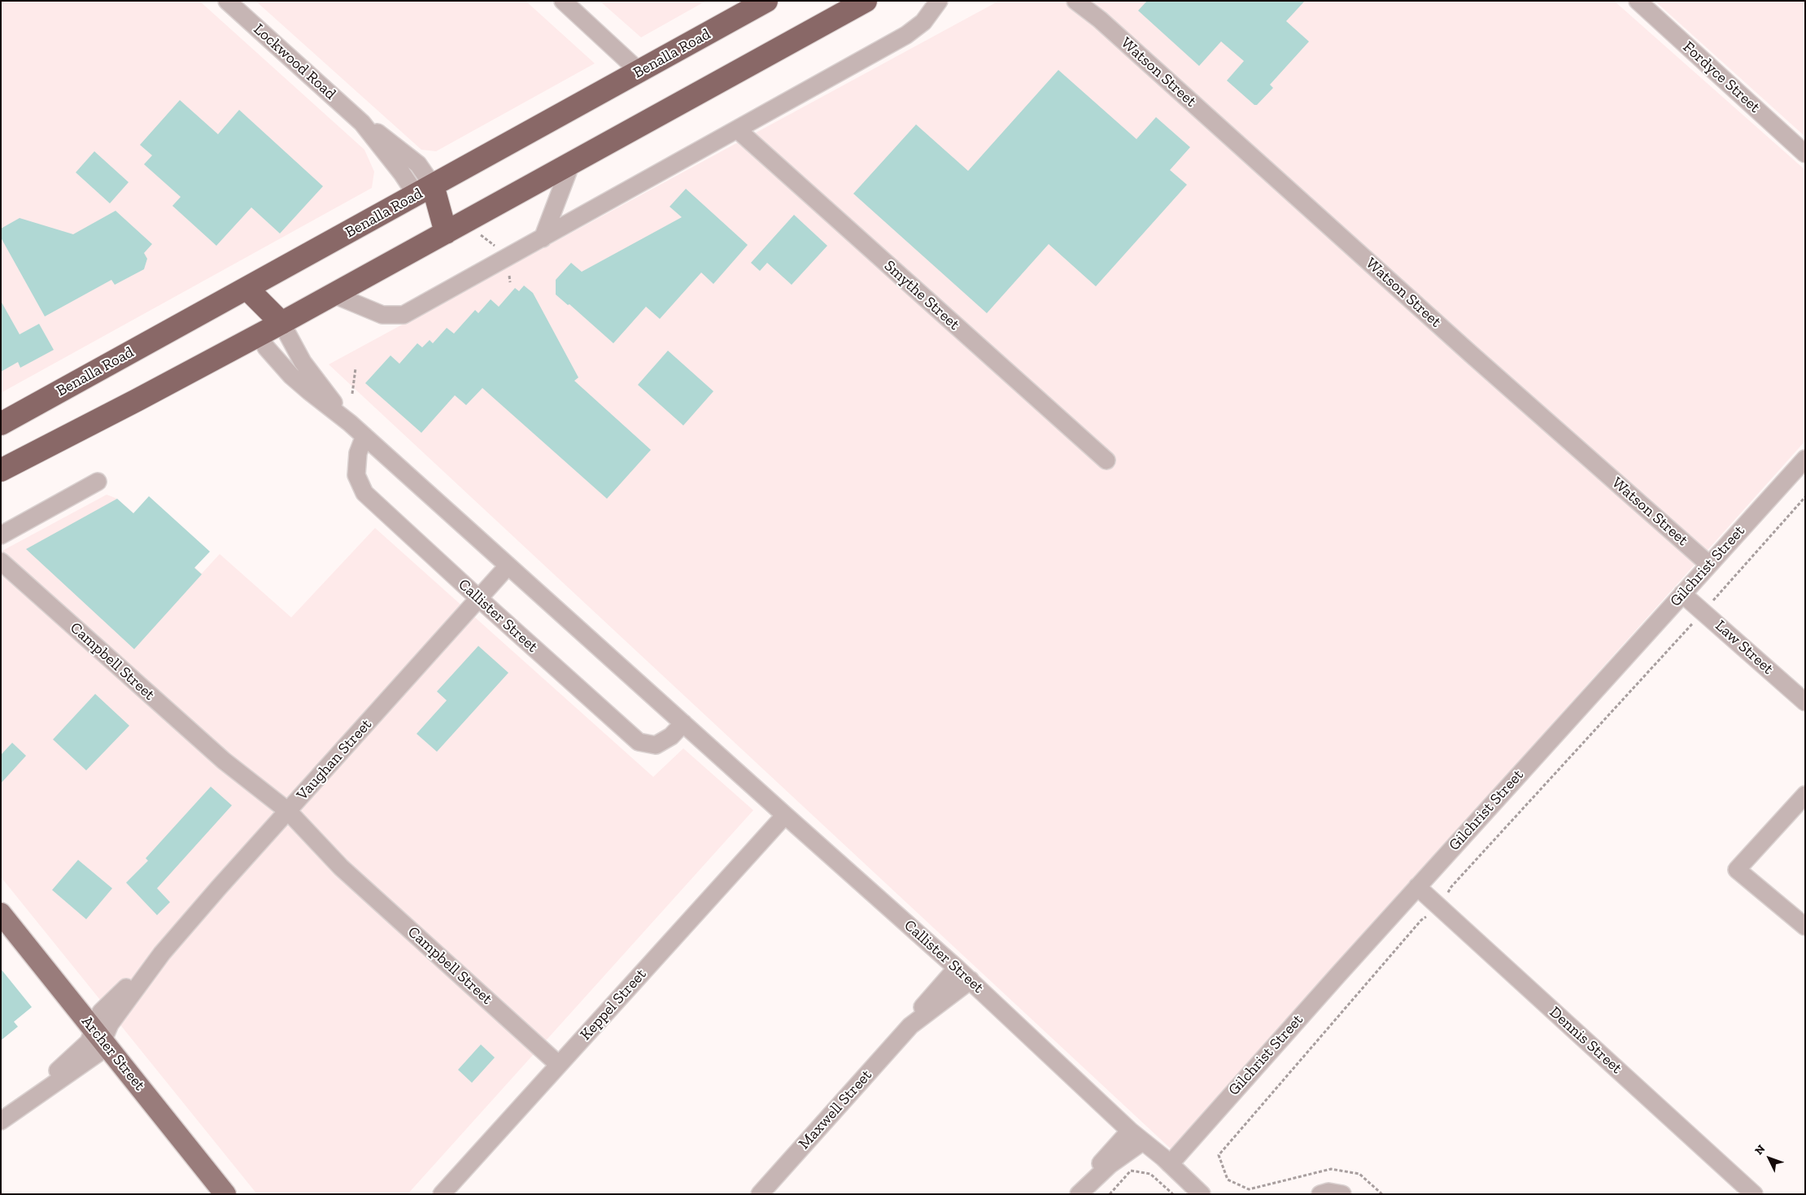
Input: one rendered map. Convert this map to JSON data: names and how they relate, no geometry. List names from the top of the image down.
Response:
{
  "streets": {
    "highway": ["Benalla Road"],
    "main road": ["Archer Street"],
    "street": [
      "Lockwood Road",
      "Watson Street",
      "Fordyce Street",
      "Smythe Street",
      "Gilchrist Street",
      "Callister Street",
      "Law Street",
      "Campbell Street",
      "Vaughan Street",
      "Keppel Street",
      "Dennis Street",
      "Maxwell Street"
    ]
  },
  "crossings": [
    ["Benalla Road", "Lockwood Road"],
    ["Watson Street", "Gilchrist Street"],
    ["Gilchrist Street", "Callister Street"],
    ["Gilchrist Street", "Law Street"],
    ["Gilchrist Street", "Dennis Street"],
    ["Callister Street", "Vaughan Street"],
    ["Callister Street", "Keppel Street"],
    ["Callister Street", "Maxwell Street"],
    ["Campbell Street", "Vaughan Street"],
    ["Campbell Street", "Keppel Street"],
    ["Vaughan Street", "Archer Street"]
  ],
  "north": "top left"
}
